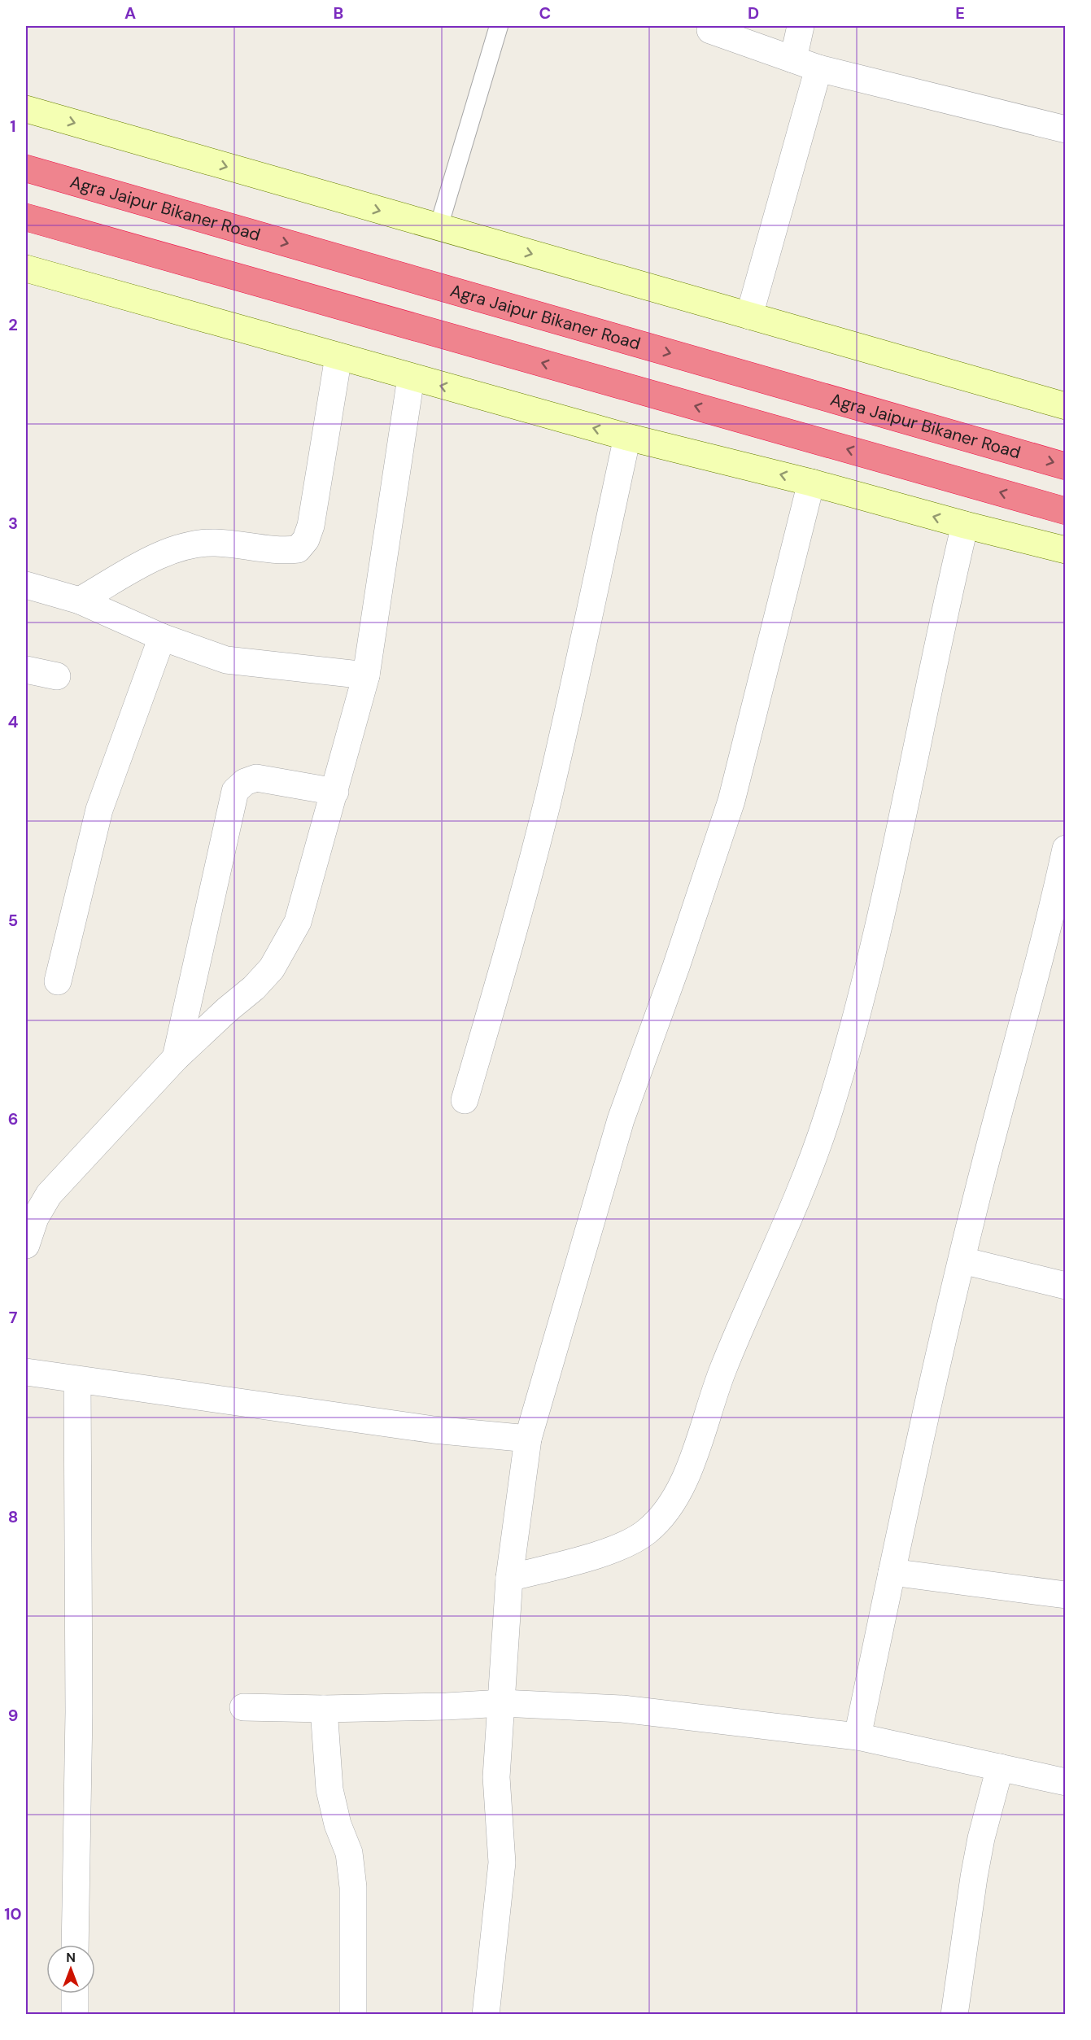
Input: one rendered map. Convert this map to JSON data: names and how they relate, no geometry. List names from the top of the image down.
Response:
{
  "streets": {
    "highway": ["Agra Jaipur Bikaner Road"]
  },
  "north": "top",
  "grid": {
    "columns": [
      "A",
      "B",
      "C",
      "D",
      "E"
    ],
    "rows": [
      "1",
      "2",
      "3",
      "4",
      "5",
      "6",
      "7",
      "8",
      "9",
      "10"
    ]
  }
}
